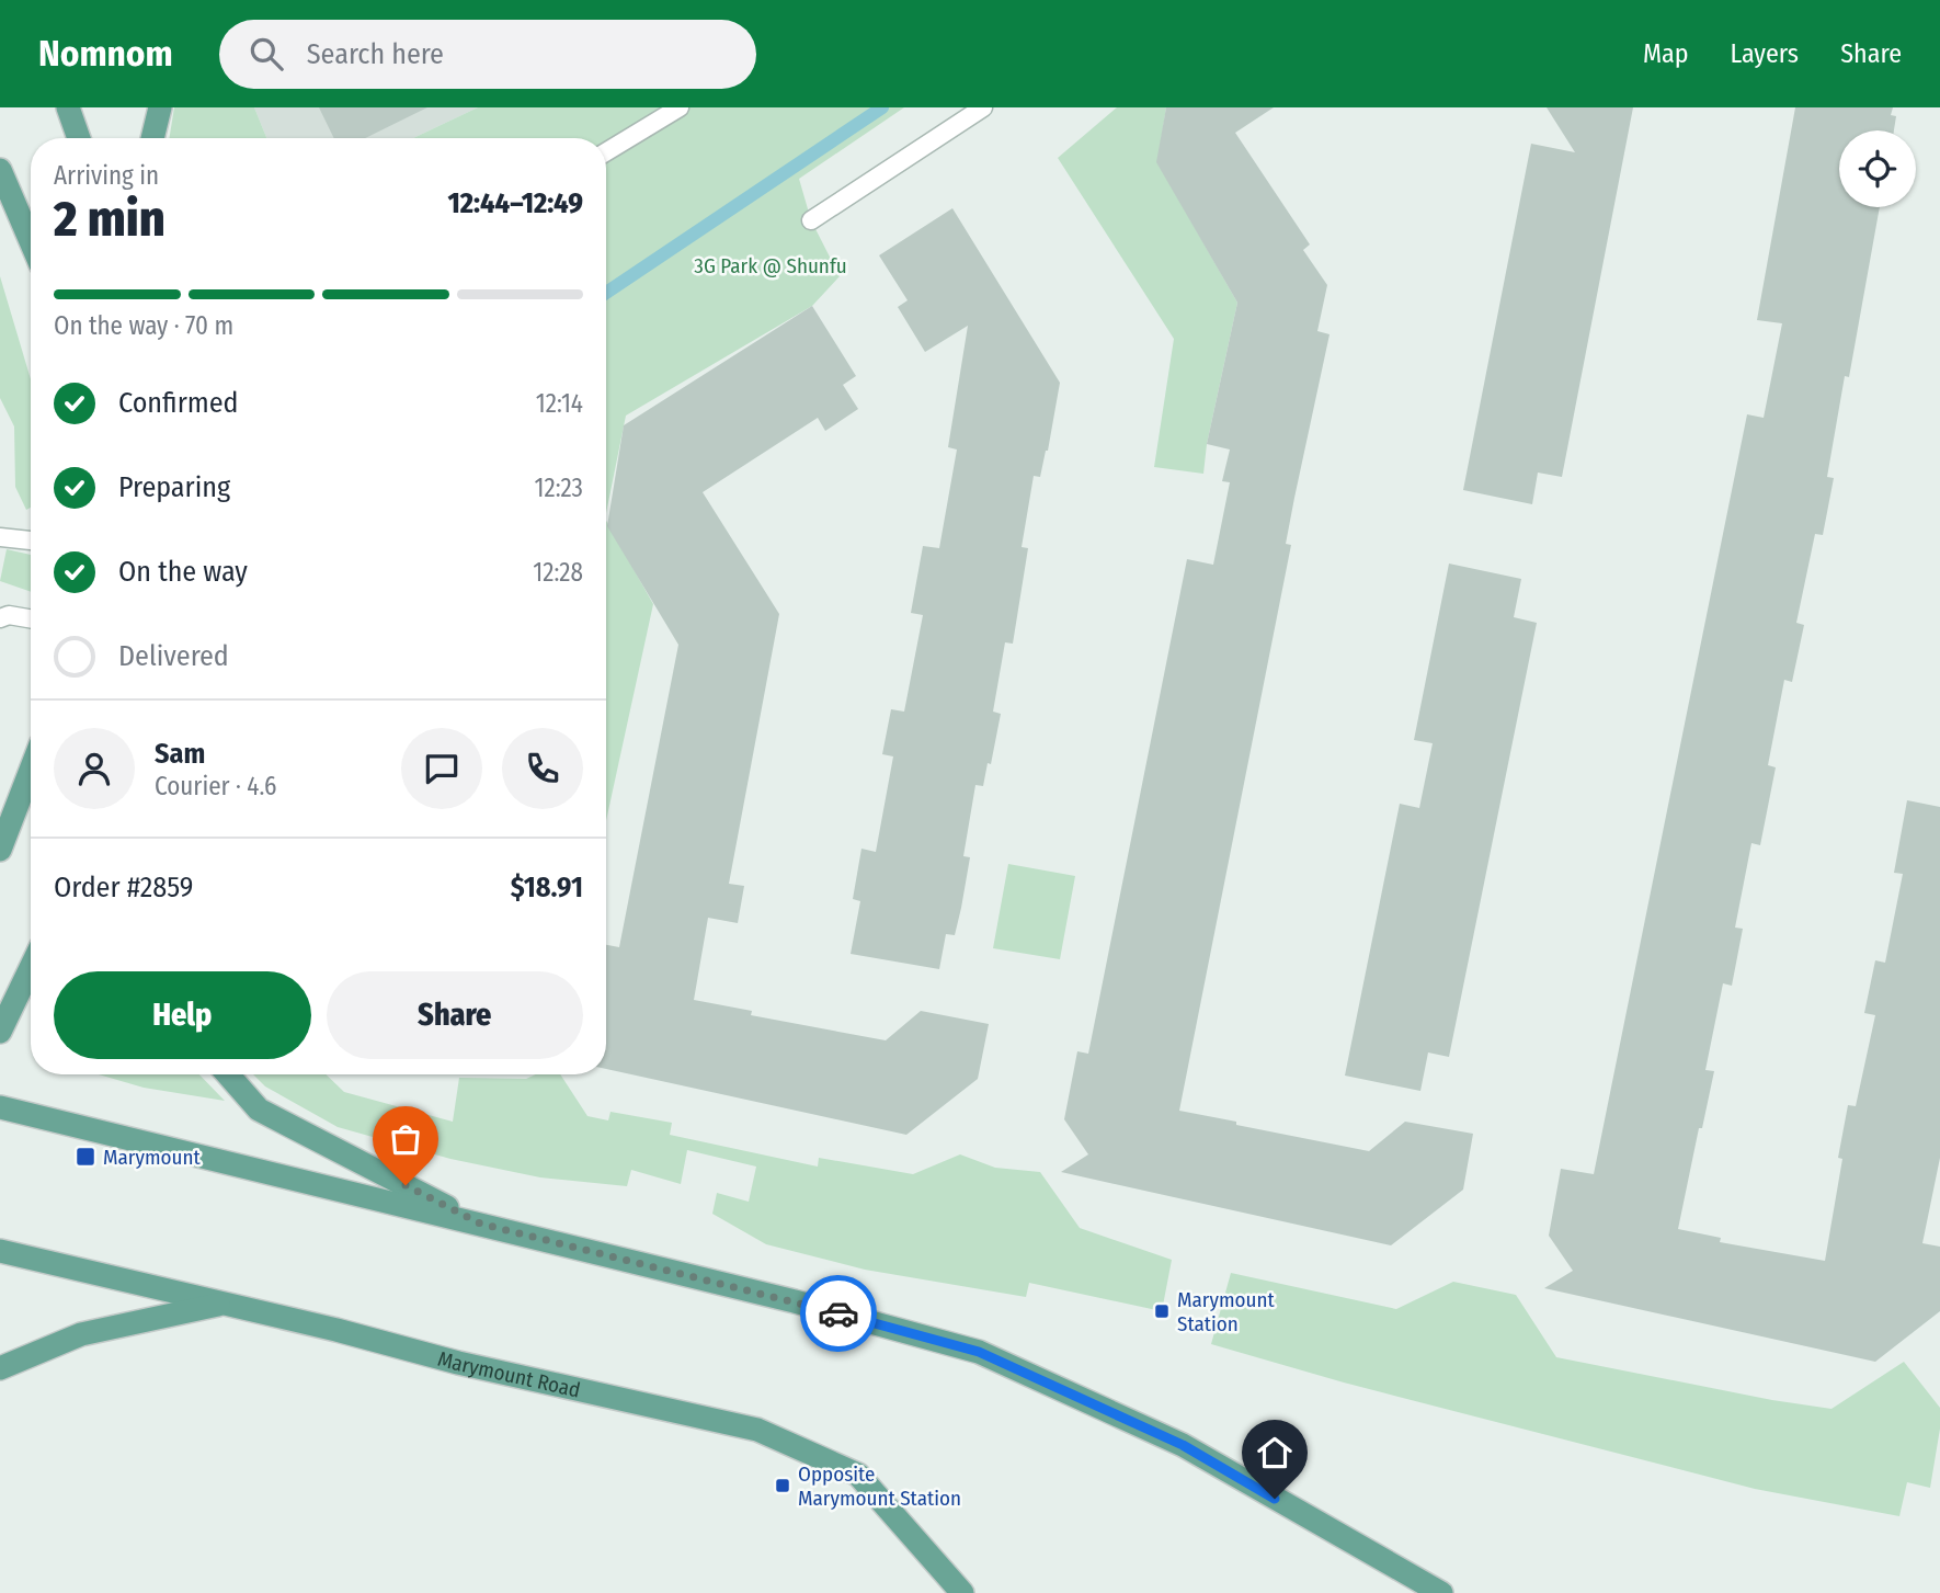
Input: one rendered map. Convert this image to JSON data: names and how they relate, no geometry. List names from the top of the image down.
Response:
{
  "streets": {
    "main road": ["Marymount Road"]
  },
  "parks": ["3G Park @ Shunfu"],
  "places": {
    "transit": ["Marymount", "Marymount Station", "Opposite Marymount Station"]
  },
  "page": {
    "header": "Nomnom",
    "search": "Search here",
    "nav": ["Map", "Layers", "Share"],
    "heading": ["2 min", "Arriving in", "12:44–12:49"],
    "panel": [
      "Sam",
      "Courier · 4.6",
      "Order #2859",
      "$18.91"
    ],
    "bar": "On the way · 70 m",
    "list": [
      ["Confirmed", "12:14"],
      ["Preparing", "12:23"],
      ["On the way", "12:28"],
      "Delivered"
    ],
    "buttons": ["Help", "Share"]
  }
}
